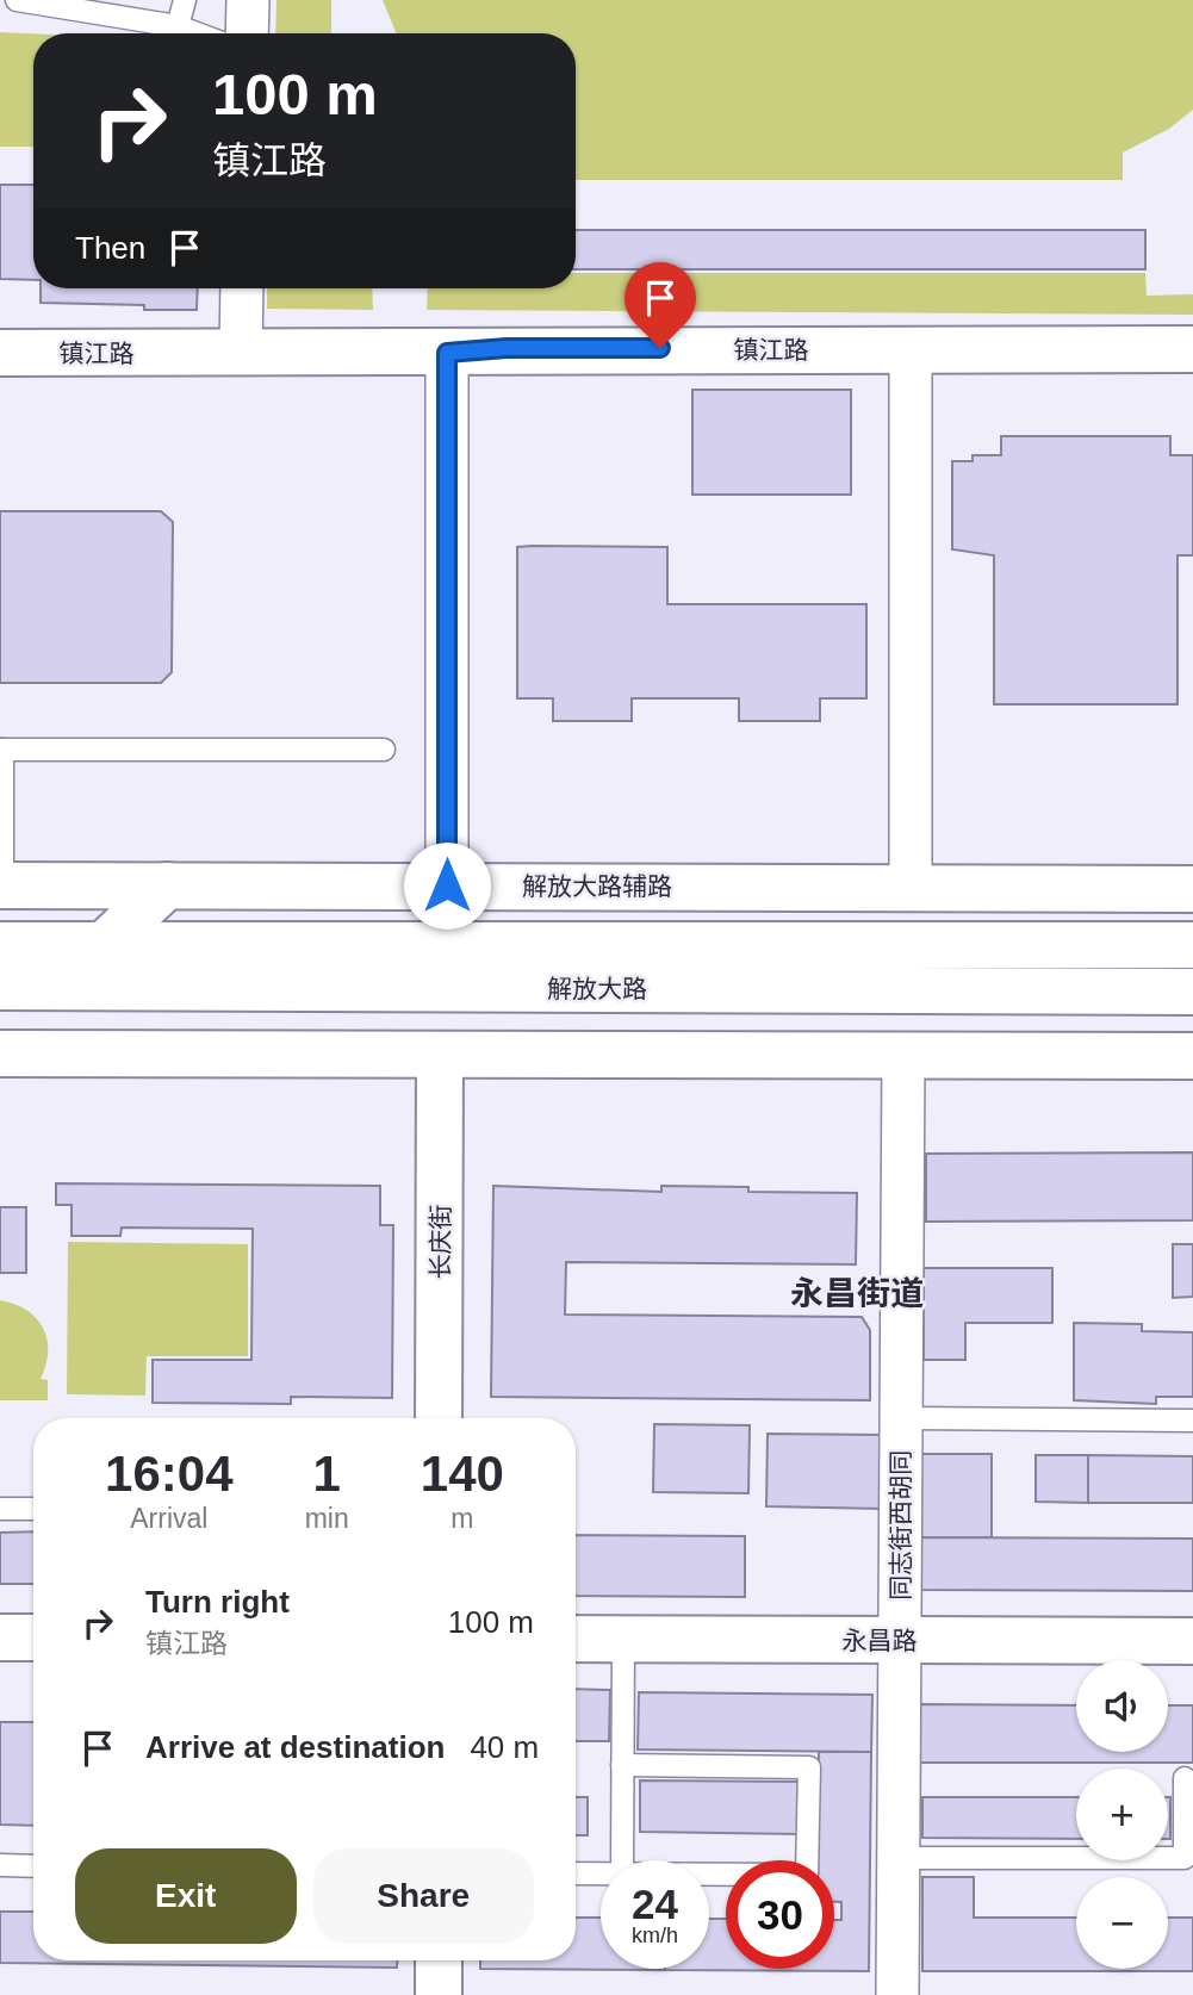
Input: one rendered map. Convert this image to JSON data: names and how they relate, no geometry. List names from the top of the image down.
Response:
{
  "streets": {
    "street": [
      "镇江路",
      "解放大路辅路",
      "解放大路",
      "长庆街",
      "同志街西胡同",
      "永昌路"
    ]
  },
  "crossings": [
    ["同志街西胡同", "永昌路"]
  ],
  "districts": ["永昌街道"],
  "page": {
    "turn": ["100 m", "镇江路"],
    "then": "Then",
    "eta": [
      "16:04",
      "Arrival",
      "1",
      "min",
      "140",
      "m"
    ],
    "list": [
      {
        "name": "Turn right",
        "note": "镇江路",
        "value": "100 m"
      },
      {
        "name": "Arrive at destination",
        "value": "40 m"
      }
    ],
    "map_buttons": ["+", "−"],
    "buttons": ["Exit", "Share"],
    "speed": "24 km/h",
    "limit": "30"
  }
}
